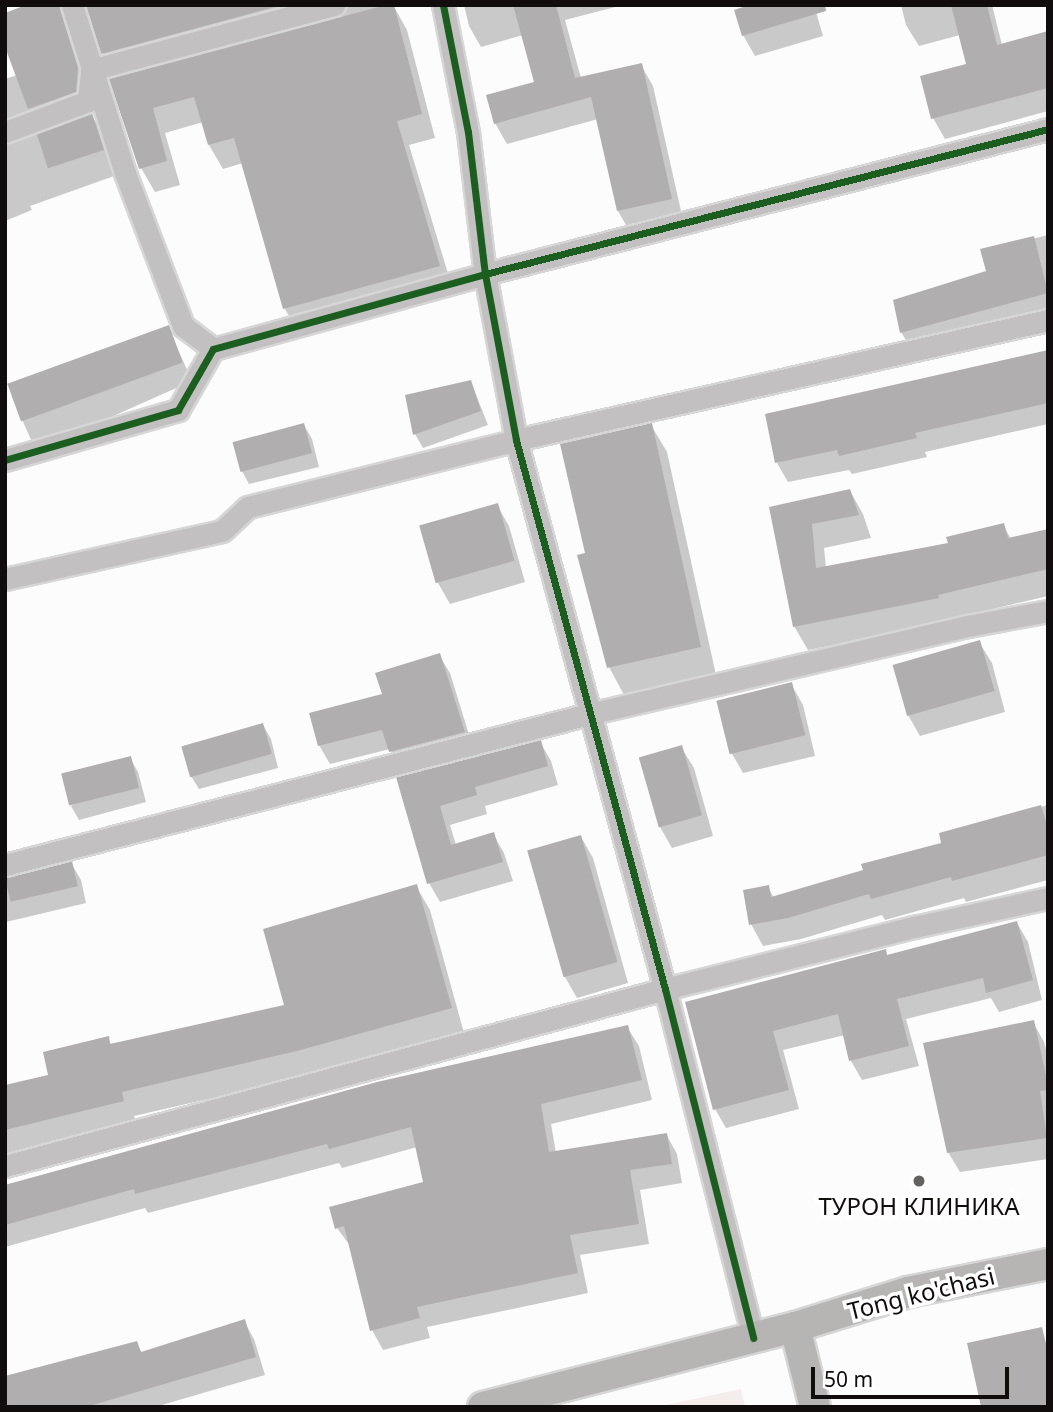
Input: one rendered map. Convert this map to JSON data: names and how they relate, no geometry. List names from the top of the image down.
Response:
{
  "streets": {
    "main road": ["Tong ko'chasi"]
  },
  "places": ["ТУРОН КЛИНИКА"],
  "scale_bar": "50 m"
}
